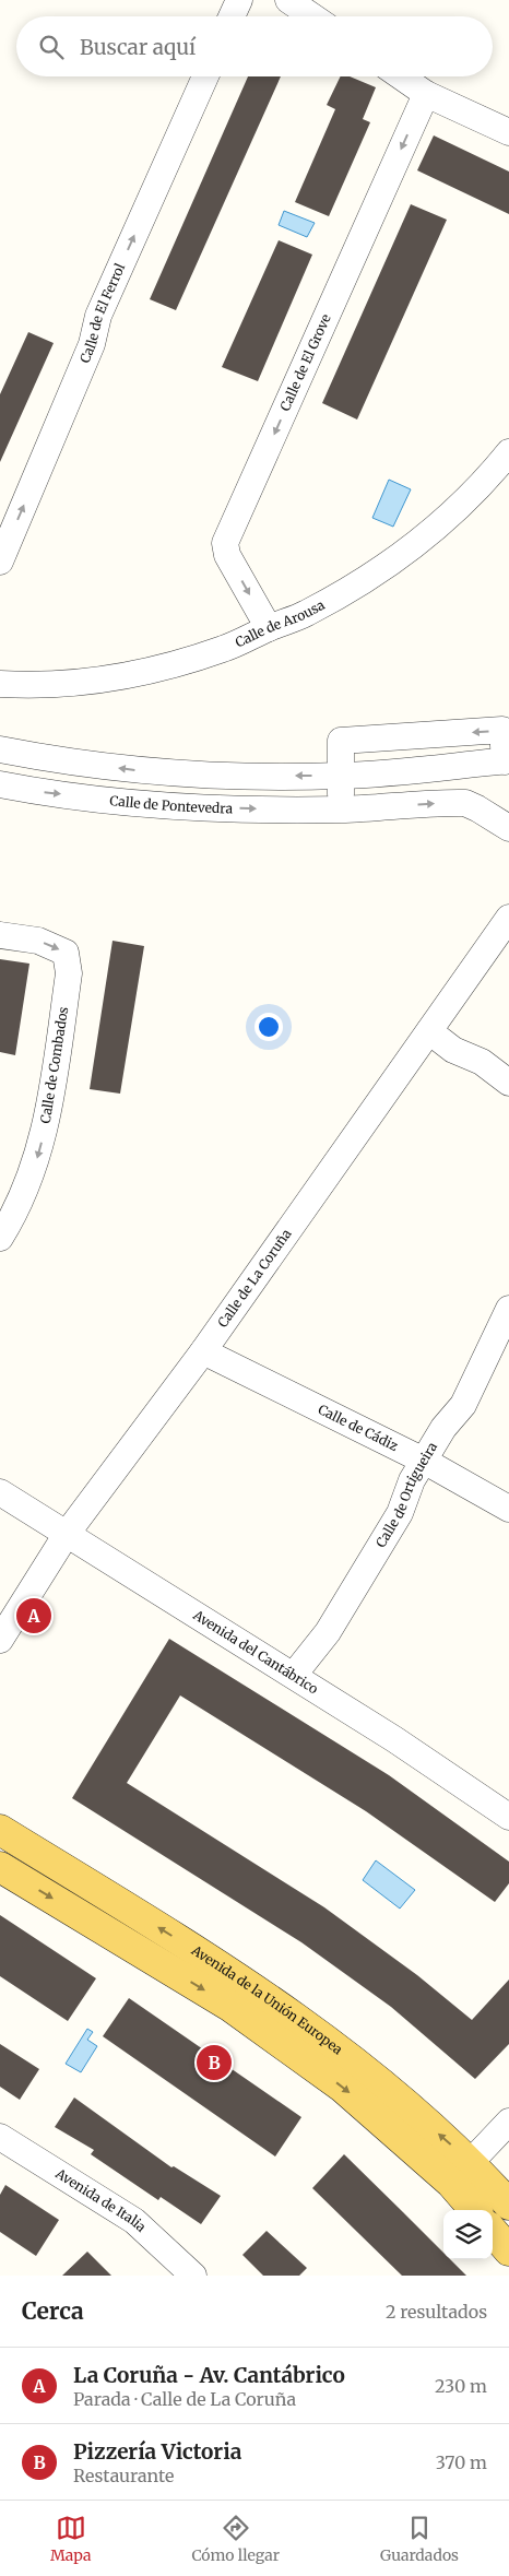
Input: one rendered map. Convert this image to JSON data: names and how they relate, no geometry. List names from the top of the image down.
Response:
{
  "streets": {
    "main road": ["Avenida de la Unión Europea"],
    "street": [
      "Calle de El Ferrol",
      "Calle de El Grove",
      "Calle de Arousa",
      "Calle de Pontevedra",
      "Calle de Combados",
      "Calle de La Coruña",
      "Calle de Cádiz",
      "Calle de Ortigueira",
      "Avenida del Cantábrico",
      "Avenida de Italia"
    ]
  },
  "crossings": [
    ["Calle de El Grove", "Calle de Arousa"],
    ["Calle de La Coruña", "Calle de Cádiz"],
    ["Calle de La Coruña", "Avenida del Cantábrico"],
    ["Calle de Cádiz", "Calle de Ortigueira"],
    ["Calle de Ortigueira", "Avenida del Cantábrico"]
  ],
  "one_way": ["Calle de El Ferrol", "Calle de El Grove", "Calle de Combados"],
  "page": {
    "search": "Buscar aquí",
    "pins": ["A", "B"],
    "heading": ["Cerca", "2 resultados"],
    "list": [
      {
        "mark": "A",
        "name": "La Coruña - Av. Cantábrico",
        "note": "Parada · Calle de La Coruña",
        "value": "230 m"
      },
      {
        "mark": "B",
        "name": "Pizzería Victoria",
        "note": "Restaurante",
        "value": "370 m"
      }
    ],
    "nav": ["Mapa", "Cómo llegar", "Guardados"]
  }
}
